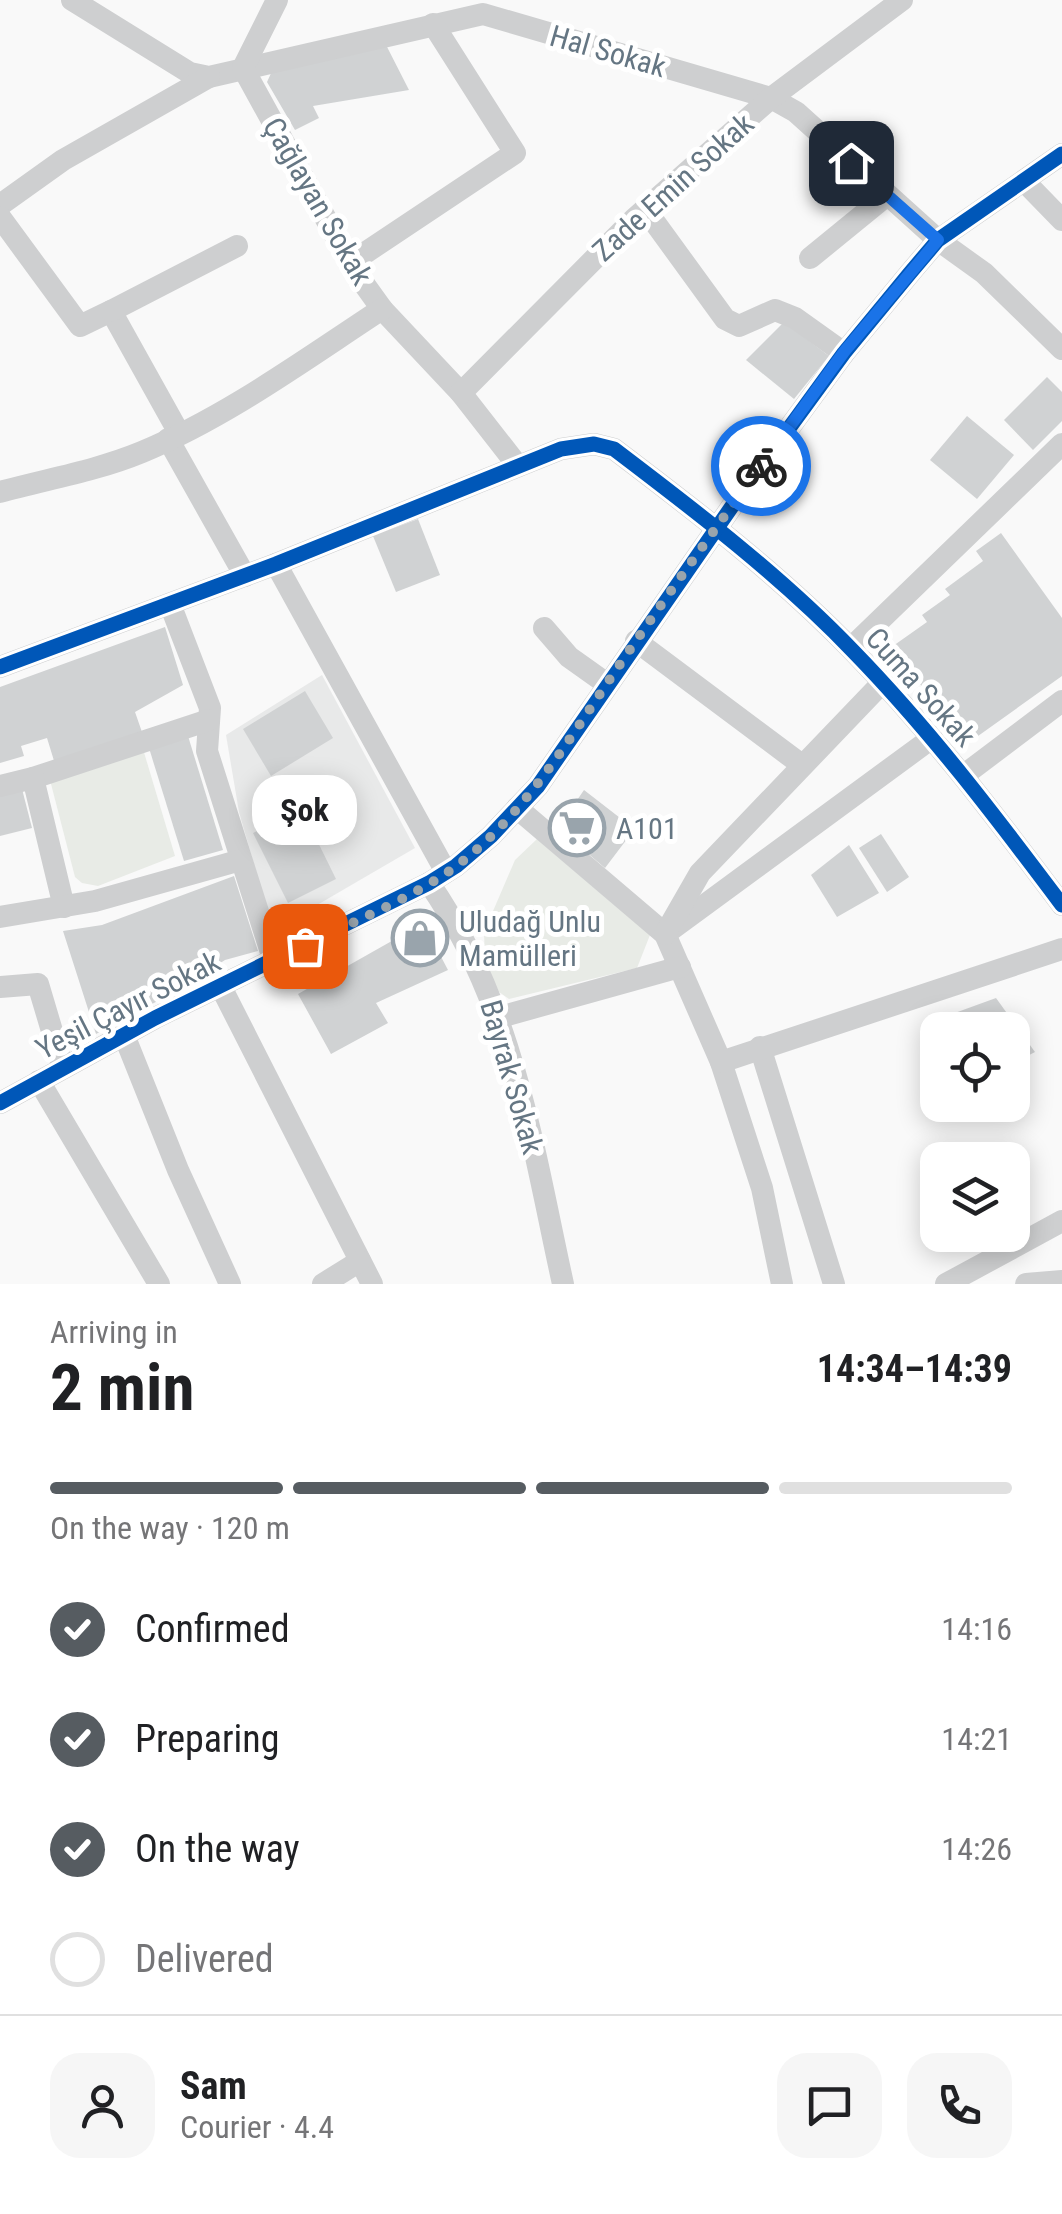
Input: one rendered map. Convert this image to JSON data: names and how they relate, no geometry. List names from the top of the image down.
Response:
{
  "streets": {
    "street": [
      "Hal Sokak",
      "Zade Emin Sokak",
      "Çağlayan Sokak",
      "Cuma Sokak",
      "Yeşil Çayır Sokak",
      "Bayrak Sokak"
    ]
  },
  "crossings": [
    ["Hal Sokak", "Zade Emin Sokak"],
    ["Hal Sokak", "Çağlayan Sokak"],
    ["Hal Sokak", "Yeşil Çayır Sokak"],
    ["Zade Emin Sokak", "Çağlayan Sokak"],
    ["Çağlayan Sokak", "Cuma Sokak"],
    ["Cuma Sokak", "Yeşil Çayır Sokak"],
    ["Cuma Sokak", "Bayrak Sokak"],
    ["Yeşil Çayır Sokak", "Bayrak Sokak"]
  ],
  "places": {
    "supermarket": ["A101"],
    "shop": ["Uludağ Unlu Mamülleri"],
    "other": ["Şok"]
  },
  "page": {
    "bubble": "Şok",
    "heading": ["2 min", "Arriving in", "14:34–14:39"],
    "panel": ["Sam", "Courier · 4.4"],
    "bar": "On the way · 120 m",
    "list": [
      ["Confirmed", "14:16"],
      ["Preparing", "14:21"],
      ["On the way", "14:26"],
      "Delivered"
    ]
  }
}
